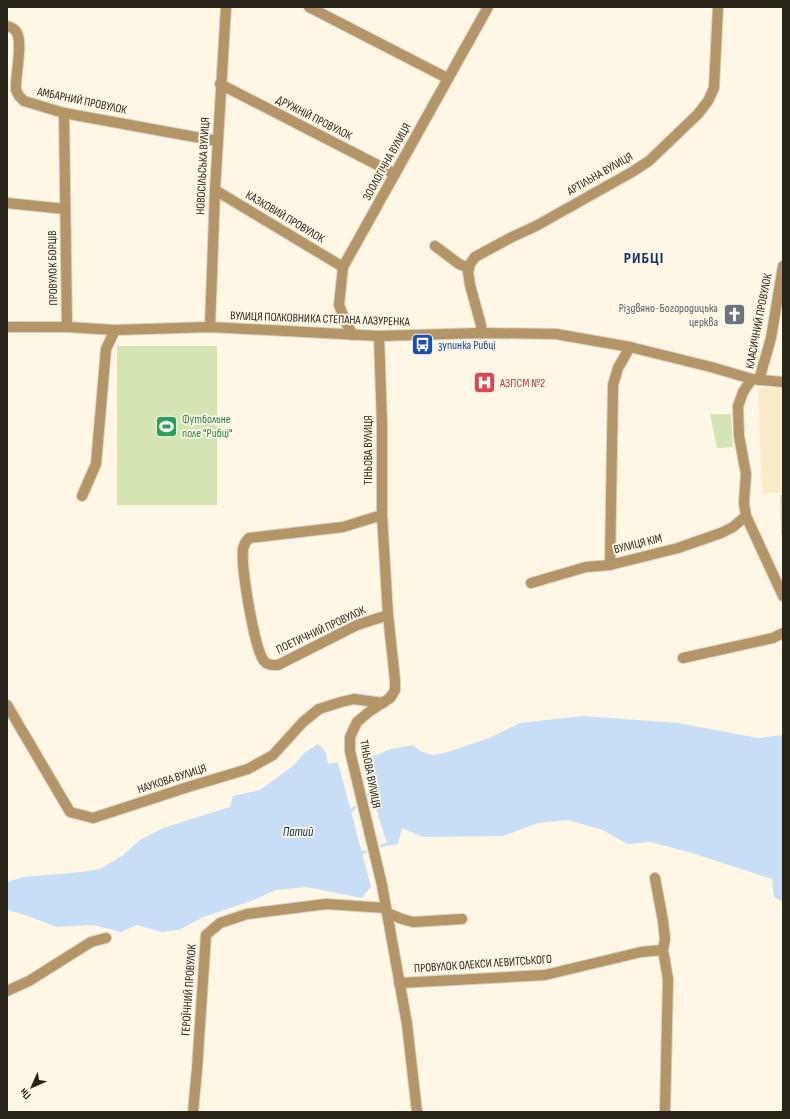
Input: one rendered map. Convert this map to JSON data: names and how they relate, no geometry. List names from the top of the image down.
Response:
{
  "streets": {
    "street": [
      "АМБАРНИЙ ПРОВУЛОК",
      "ДРУЖНІЙ ПРОВУЛОК",
      "ЗООЛОГІЧНА ВУЛИЦЯ",
      "НОВОСІЛЬСЬКА ВУЛИЦЯ",
      "АРТІЛЬНА ВУЛИЦЯ",
      "КАЗКОВИЙ ПРОВУЛОК",
      "ПРОВУЛОК БОРЦІВ",
      "ВУЛИЦЯ ПОЛКОВНИКА СТЕПАНА ЛАЗУРЕНКА",
      "КЛАСИЧНИЙ ПРОВУЛОК",
      "ТІНЬОВА ВУЛИЦЯ",
      "ВУЛИЦЯ КІМ",
      "ПОЕТИЧНИЙ ПРОВУЛОК",
      "НАУКОВА ВУЛИЦЯ",
      "ПРОВУЛОК ОЛЕКСИ ЛЕВИТСЬКОГО",
      "ГЕРОЇЧНИЙ ПРОВУЛОК"
    ]
  },
  "crossings": [
    ["АМБАРНИЙ ПРОВУЛОК", "НОВОСІЛЬСЬКА ВУЛИЦЯ"],
    ["АМБАРНИЙ ПРОВУЛОК", "ПРОВУЛОК БОРЦІВ"],
    ["ДРУЖНІЙ ПРОВУЛОК", "ЗООЛОГІЧНА ВУЛИЦЯ"],
    ["ДРУЖНІЙ ПРОВУЛОК", "НОВОСІЛЬСЬКА ВУЛИЦЯ"],
    ["ЗООЛОГІЧНА ВУЛИЦЯ", "КАЗКОВИЙ ПРОВУЛОК"],
    ["ЗООЛОГІЧНА ВУЛИЦЯ", "ВУЛИЦЯ ПОЛКОВНИКА СТЕПАНА ЛАЗУРЕНКА"],
    ["НОВОСІЛЬСЬКА ВУЛИЦЯ", "КАЗКОВИЙ ПРОВУЛОК"],
    ["НОВОСІЛЬСЬКА ВУЛИЦЯ", "ВУЛИЦЯ ПОЛКОВНИКА СТЕПАНА ЛАЗУРЕНКА"],
    ["ПРОВУЛОК БОРЦІВ", "ВУЛИЦЯ ПОЛКОВНИКА СТЕПАНА ЛАЗУРЕНКА"],
    ["ВУЛИЦЯ ПОЛКОВНИКА СТЕПАНА ЛАЗУРЕНКА", "КЛАСИЧНИЙ ПРОВУЛОК"],
    ["ВУЛИЦЯ ПОЛКОВНИКА СТЕПАНА ЛАЗУРЕНКА", "ТІНЬОВА ВУЛИЦЯ"],
    ["КЛАСИЧНИЙ ПРОВУЛОК", "ВУЛИЦЯ КІМ"],
    ["ТІНЬОВА ВУЛИЦЯ", "ПОЕТИЧНИЙ ПРОВУЛОК"],
    ["ТІНЬОВА ВУЛИЦЯ", "НАУКОВА ВУЛИЦЯ"],
    ["ТІНЬОВА ВУЛИЦЯ", "ПРОВУЛОК ОЛЕКСИ ЛЕВИТСЬКОГО"],
    ["ТІНЬОВА ВУЛИЦЯ", "ГЕРОЇЧНИЙ ПРОВУЛОК"]
  ],
  "districts": ["РИБЦІ"],
  "water": ["Патий"],
  "places": {
    "church": ["Різдвяно-Богородицька церква"],
    "bus stop": ["зупинка Рибці"],
    "hospital": ["АЗПСМ №2"],
    "sports": ["Футбольне поле \"Рибці\""]
  },
  "north": "bottom left"
}
